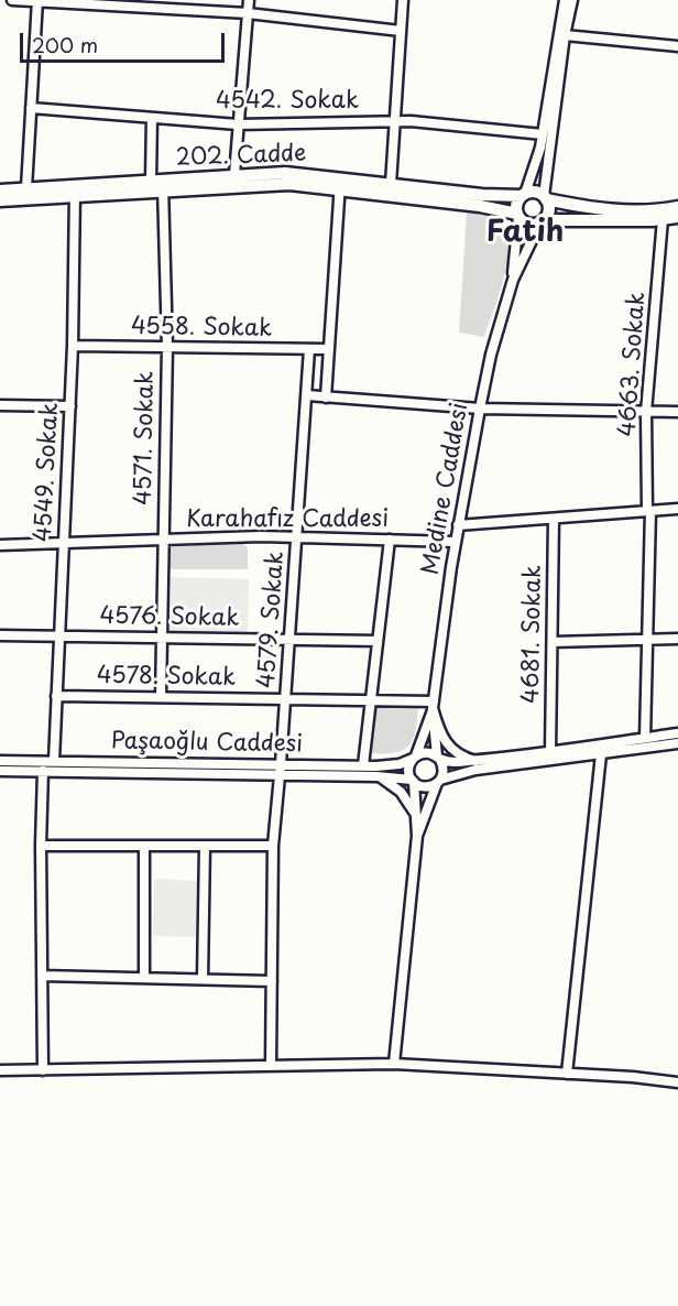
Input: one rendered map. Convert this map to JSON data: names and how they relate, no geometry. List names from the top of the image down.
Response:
{
  "streets": {
    "main road": ["202. Cadde"],
    "street": [
      "4542. Sokak",
      "4558. Sokak",
      "4663. Sokak",
      "4571. Sokak",
      "4549. Sokak",
      "Medine Caddesi",
      "Karahafız Caddesi",
      "4576. Sokak",
      "4579. Sokak",
      "4681. Sokak",
      "4578. Sokak",
      "Paşaoğlu Caddesi"
    ]
  },
  "crossings": [
    ["4542. Sokak", "4571. Sokak"],
    ["202. Cadde", "4571. Sokak"],
    ["202. Cadde", "4549. Sokak"],
    ["202. Cadde", "Medine Caddesi"],
    ["4558. Sokak", "4571. Sokak"],
    ["4558. Sokak", "4549. Sokak"],
    ["4558. Sokak", "4579. Sokak"],
    ["4571. Sokak", "Karahafız Caddesi"],
    ["4571. Sokak", "4576. Sokak"],
    ["4571. Sokak", "4578. Sokak"],
    ["4549. Sokak", "Karahafız Caddesi"],
    ["4549. Sokak", "4576. Sokak"],
    ["4549. Sokak", "4578. Sokak"],
    ["4549. Sokak", "Paşaoğlu Caddesi"],
    ["Medine Caddesi", "Karahafız Caddesi"],
    ["Medine Caddesi", "4578. Sokak"],
    ["Medine Caddesi", "Paşaoğlu Caddesi"],
    ["Karahafız Caddesi", "4579. Sokak"],
    ["4576. Sokak", "4579. Sokak"],
    ["4579. Sokak", "4578. Sokak"],
    ["4579. Sokak", "Paşaoğlu Caddesi"]
  ],
  "districts": ["Fatih"],
  "scale_bar": "200 m"
}
